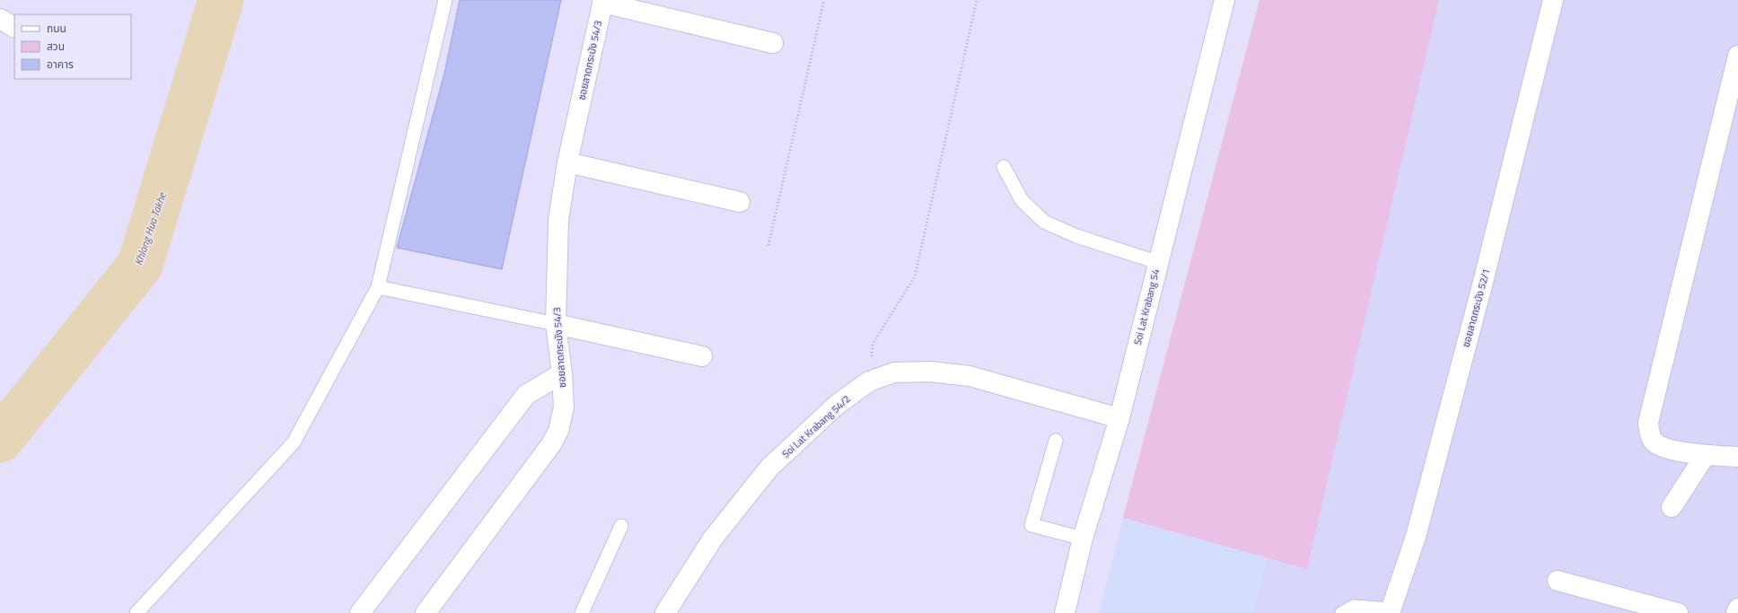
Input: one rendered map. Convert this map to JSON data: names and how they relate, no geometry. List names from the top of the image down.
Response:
{
  "streets": {
    "street": [
      "ซอยลาดกระบัง 54/3",
      "Soi Lat Krabang 54",
      "ซอยลาดกระบัง 52/1",
      "Soi Lat Krabang 54/2"
    ]
  },
  "crossings": [
    ["Soi Lat Krabang 54", "Soi Lat Krabang 54/2"]
  ],
  "water": ["Khlong Hua Takhe"],
  "legend": ["ถนน", "สวน", "อาคาร"]
}
